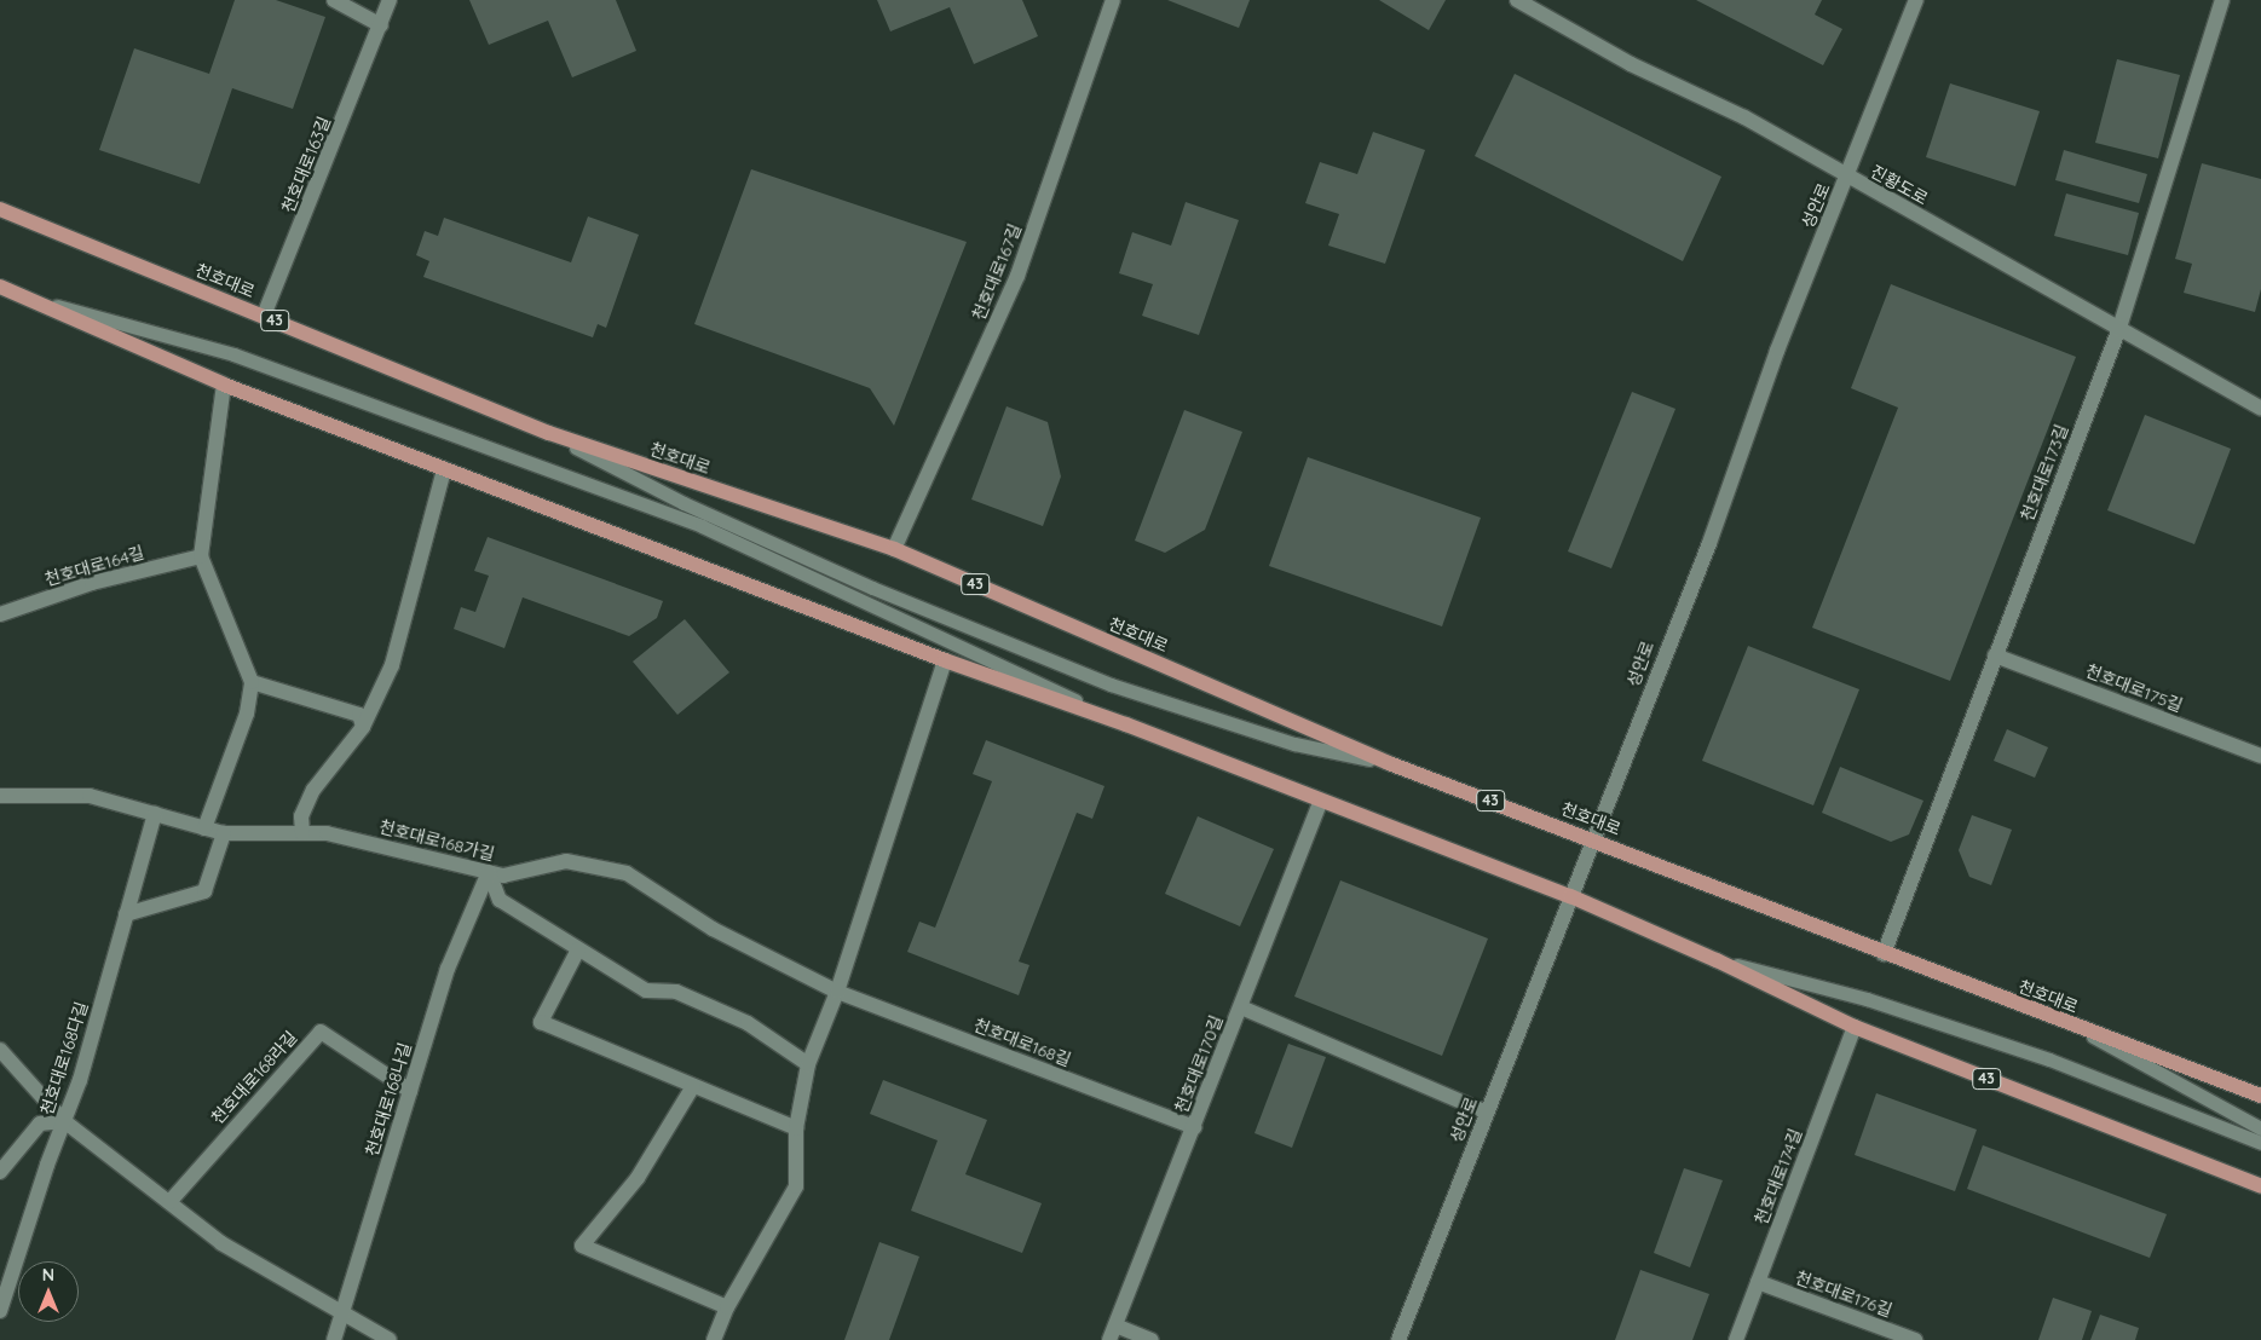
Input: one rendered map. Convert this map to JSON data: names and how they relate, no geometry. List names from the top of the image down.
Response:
{
  "streets": {
    "main road": ["천호대로", "43"],
    "street": [
      "천호대로163길",
      "진황도로",
      "성안로",
      "천호대로167길",
      "천호대로173길",
      "천호대로164길",
      "천호대로175길",
      "천호대로168가길",
      "천호대로168길",
      "천호대로168다길",
      "천호대로170길",
      "천호대로168라길",
      "천호대로168나길",
      "천호대로174길",
      "천호대로176길"
    ]
  },
  "crossings": [
    ["천호대로163길", "천호대로"],
    ["진황도로", "성안로"],
    ["진황도로", "천호대로173길"],
    ["성안로", "천호대로"],
    ["성안로", "43"],
    ["천호대로167길", "천호대로"],
    ["천호대로", "천호대로173길"],
    ["43", "천호대로170길"],
    ["43", "천호대로174길"],
    ["천호대로173길", "천호대로175길"],
    ["천호대로168가길", "천호대로168길"],
    ["천호대로168가길", "천호대로168다길"],
    ["천호대로168가길", "천호대로168나길"],
    ["천호대로168길", "천호대로170길"],
    ["천호대로168라길", "천호대로168나길"],
    ["천호대로174길", "천호대로176길"]
  ],
  "north": "top"
}
